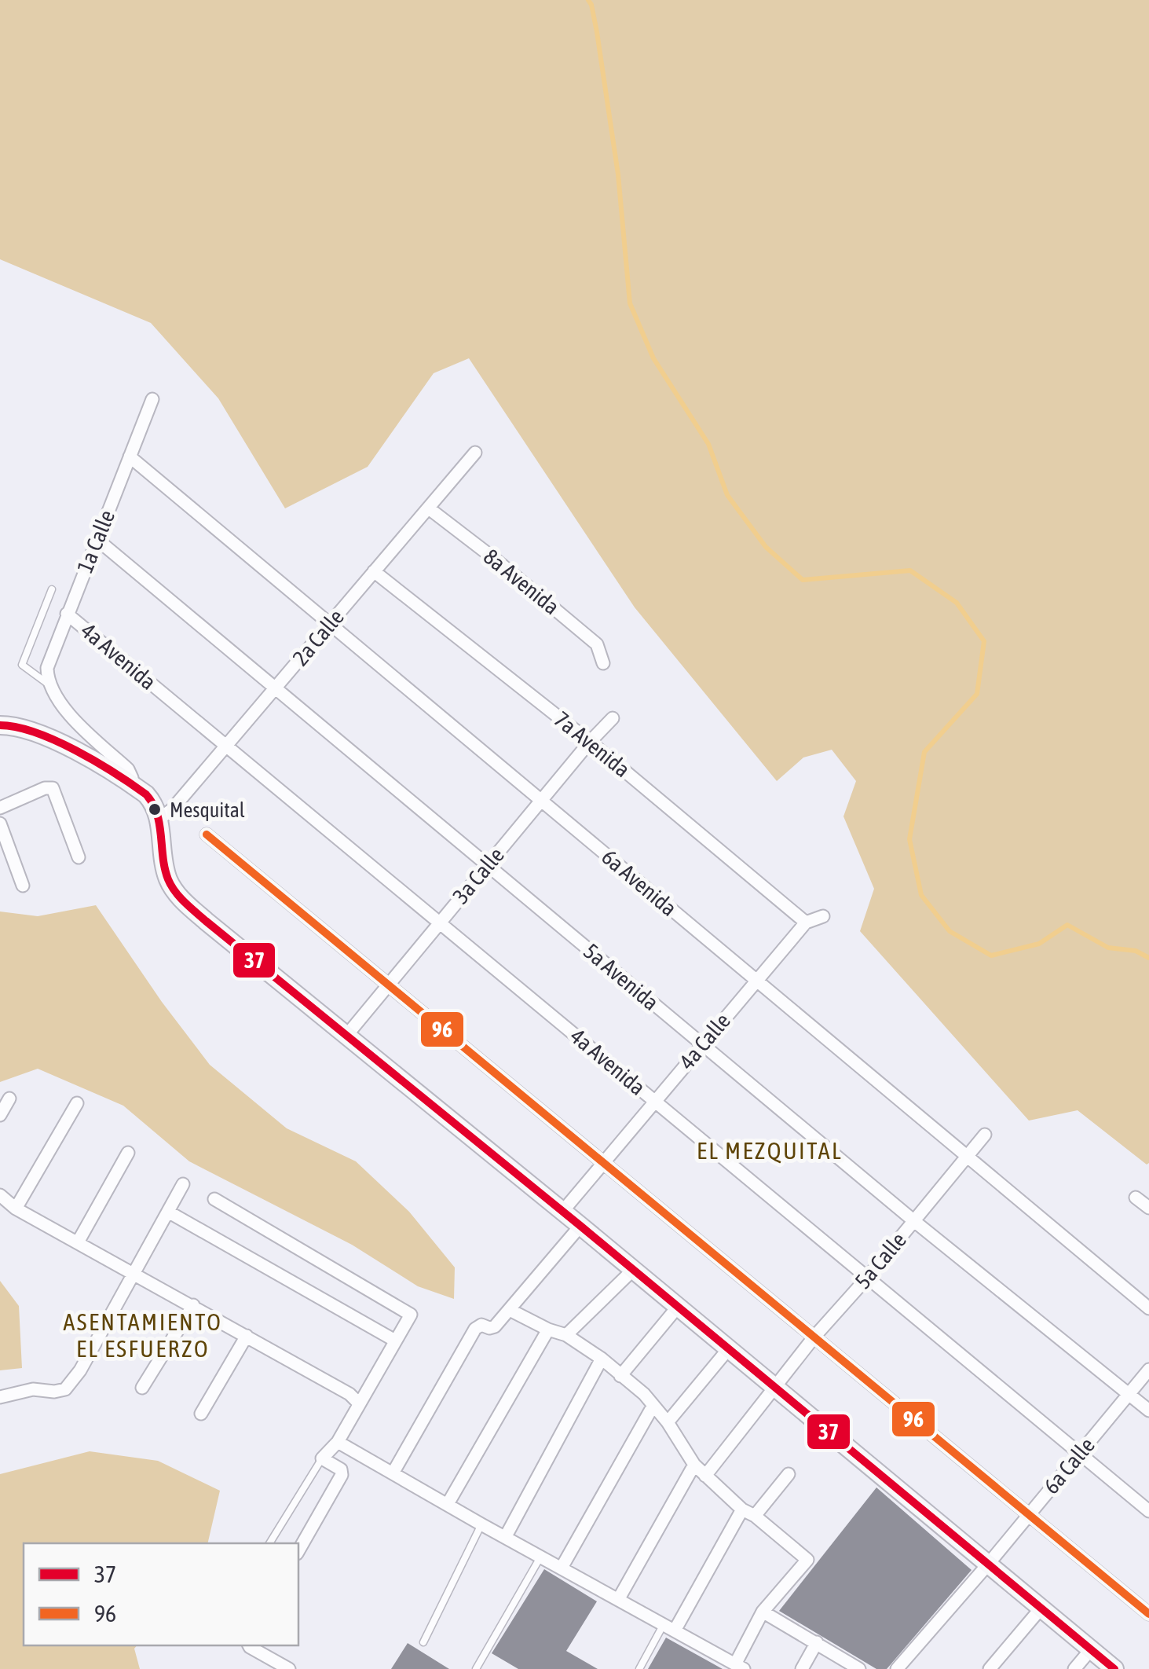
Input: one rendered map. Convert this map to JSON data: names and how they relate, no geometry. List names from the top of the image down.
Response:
{
  "streets": {
    "street": [
      "1a Calle",
      "8a Avenida",
      "2a Calle",
      "4a Avenida",
      "7a Avenida",
      "3a Calle",
      "6a Avenida",
      "5a Avenida",
      "4a Calle",
      "5a Calle",
      "6a Calle"
    ]
  },
  "crossings": [
    ["1a Calle", "4a Avenida"],
    ["1a Calle", "6a Avenida"],
    ["1a Calle", "5a Avenida"],
    ["8a Avenida", "2a Calle"],
    ["2a Calle", "4a Avenida"],
    ["2a Calle", "7a Avenida"],
    ["2a Calle", "6a Avenida"],
    ["2a Calle", "5a Avenida"],
    ["4a Avenida", "3a Calle"],
    ["4a Avenida", "4a Calle"],
    ["4a Avenida", "5a Calle"],
    ["4a Avenida", "6a Calle"],
    ["7a Avenida", "3a Calle"],
    ["7a Avenida", "4a Calle"],
    ["3a Calle", "6a Avenida"],
    ["3a Calle", "5a Avenida"],
    ["6a Avenida", "4a Calle"],
    ["6a Avenida", "5a Calle"],
    ["5a Avenida", "4a Calle"],
    ["5a Avenida", "5a Calle"],
    ["5a Avenida", "6a Calle"]
  ],
  "districts": ["EL MEZQUITAL", "ASENTAMIENTO EL ESFUERZO"],
  "places": ["Mesquital"],
  "lines": ["transit line 37", "transit line 96"],
  "legend": ["37", "96"]
}
